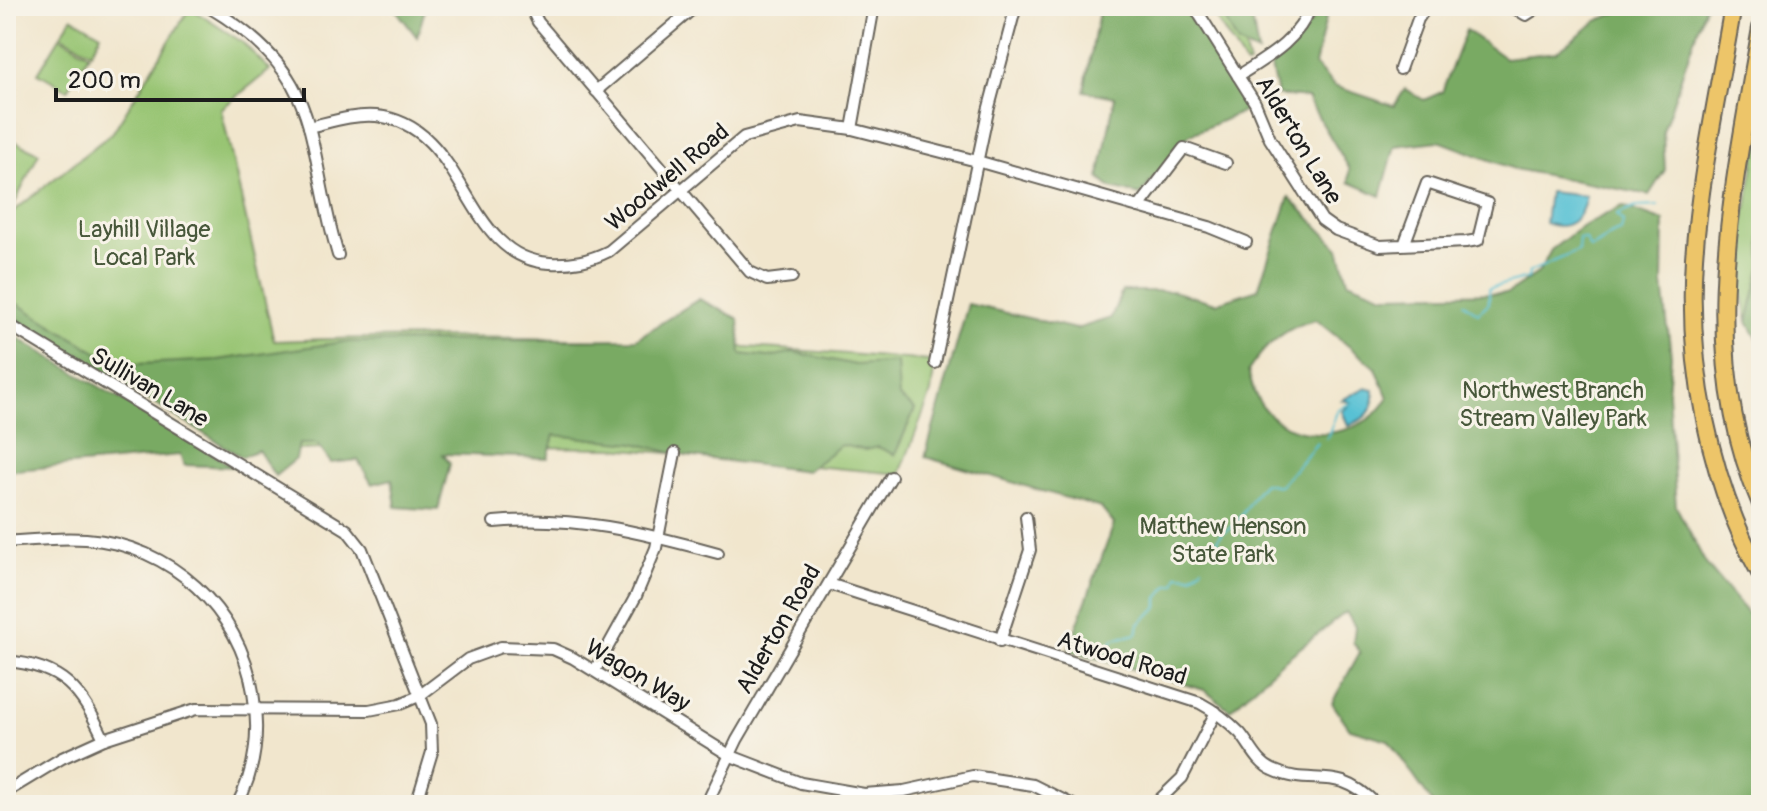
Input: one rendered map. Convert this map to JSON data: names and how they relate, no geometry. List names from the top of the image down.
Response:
{
  "streets": {
    "street": [
      "Alderton Lane",
      "Woodwell Road",
      "Sullivan Lane",
      "Alderton Road",
      "Atwood Road",
      "Wagon Way"
    ]
  },
  "crossings": [
    ["Sullivan Lane", "Wagon Way"],
    ["Alderton Road", "Atwood Road"],
    ["Alderton Road", "Wagon Way"]
  ],
  "parks": ["Layhill Village Local Park", "Northwest Branch Stream Valley Park", "Matthew Henson State Park"],
  "scale_bar": "200 m"
}
